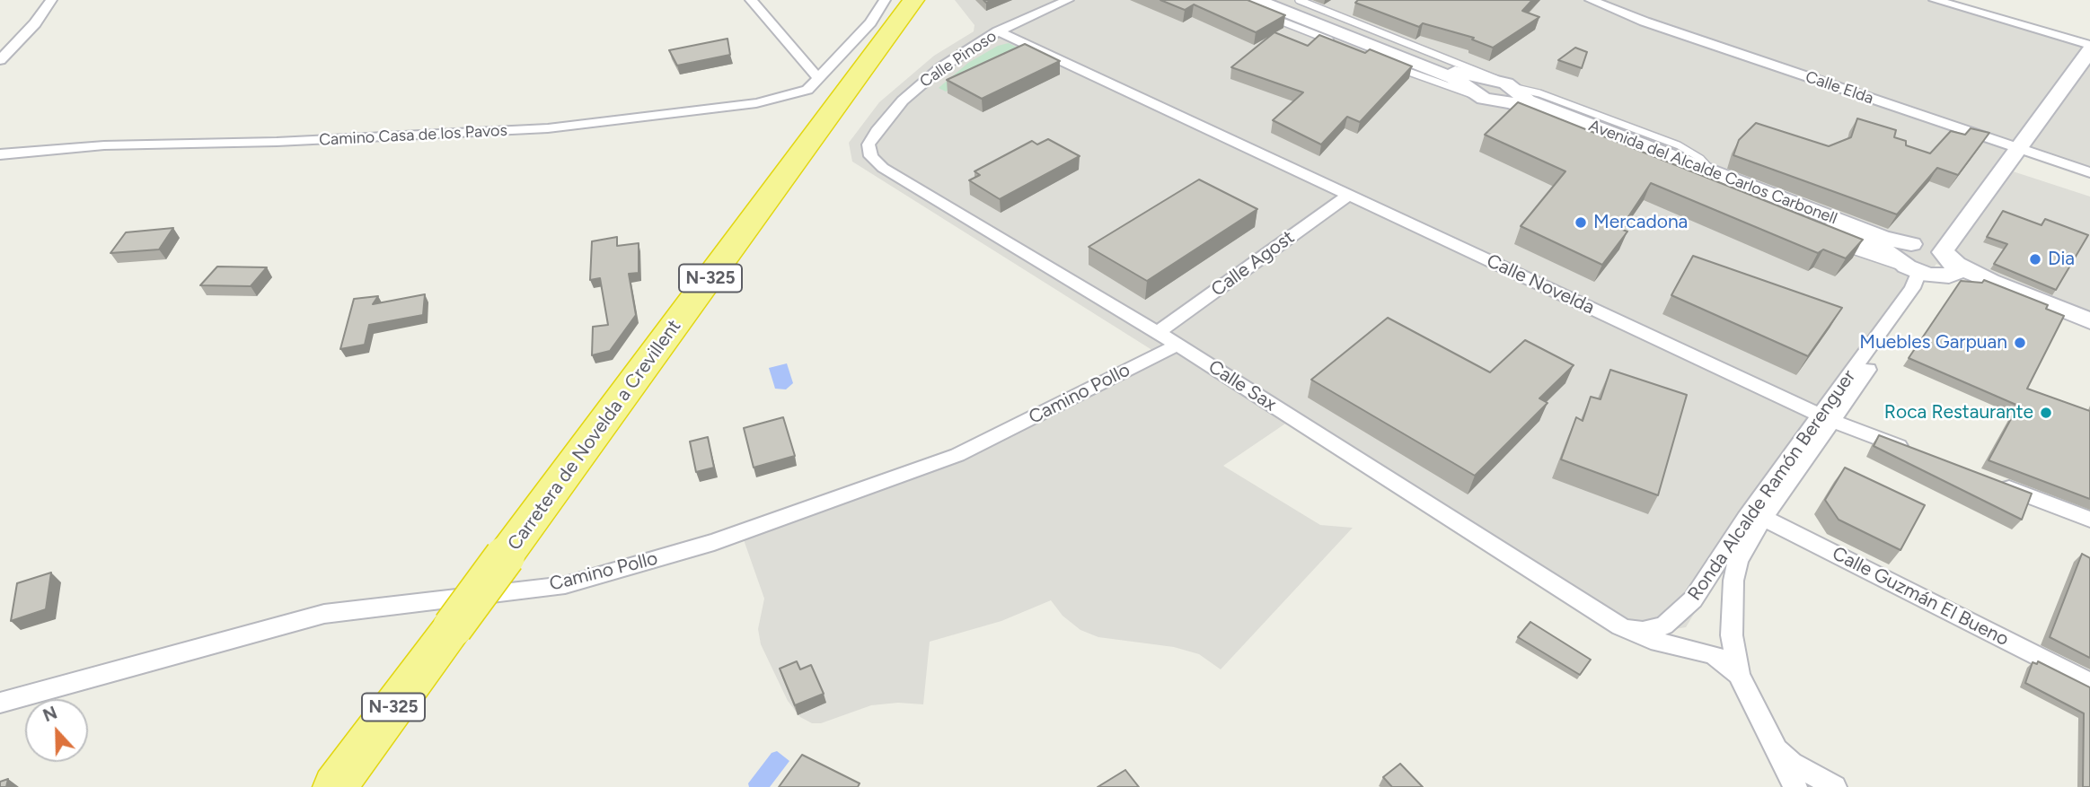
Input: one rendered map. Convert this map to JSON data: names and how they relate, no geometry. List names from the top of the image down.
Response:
{
  "streets": {
    "highway": ["N-325", "Carretera de Novelda a Crevillent"],
    "main road": ["Avenida del Alcalde Carlos Carbonell", "Ronda Alcalde Ramón Berenguer"],
    "street": [
      "Calle Pinoso",
      "Calle Elda",
      "Camino Casa de los Pavos",
      "Calle Agost",
      "Calle Novelda",
      "Calle Sax",
      "Camino Pollo",
      "Calle Guzmán El Bueno"
    ]
  },
  "crossings": [
    ["Calle Pinoso", "Calle Novelda"],
    ["Calle Pinoso", "Calle Sax"],
    ["Calle Elda", "Ronda Alcalde Ramón Berenguer"],
    ["Avenida del Alcalde Carlos Carbonell", "Ronda Alcalde Ramón Berenguer"],
    ["Calle Agost", "Calle Novelda"],
    ["Calle Agost", "Calle Sax"],
    ["Calle Novelda", "Ronda Alcalde Ramón Berenguer"],
    ["Calle Sax", "Camino Pollo"],
    ["Calle Sax", "Ronda Alcalde Ramón Berenguer"],
    ["Ronda Alcalde Ramón Berenguer", "Calle Guzmán El Bueno"]
  ],
  "places": [
    "Mercadona",
    "Dia",
    "Muebles Garpuan",
    "Roca Restaurante"
  ],
  "north": "top"
}
